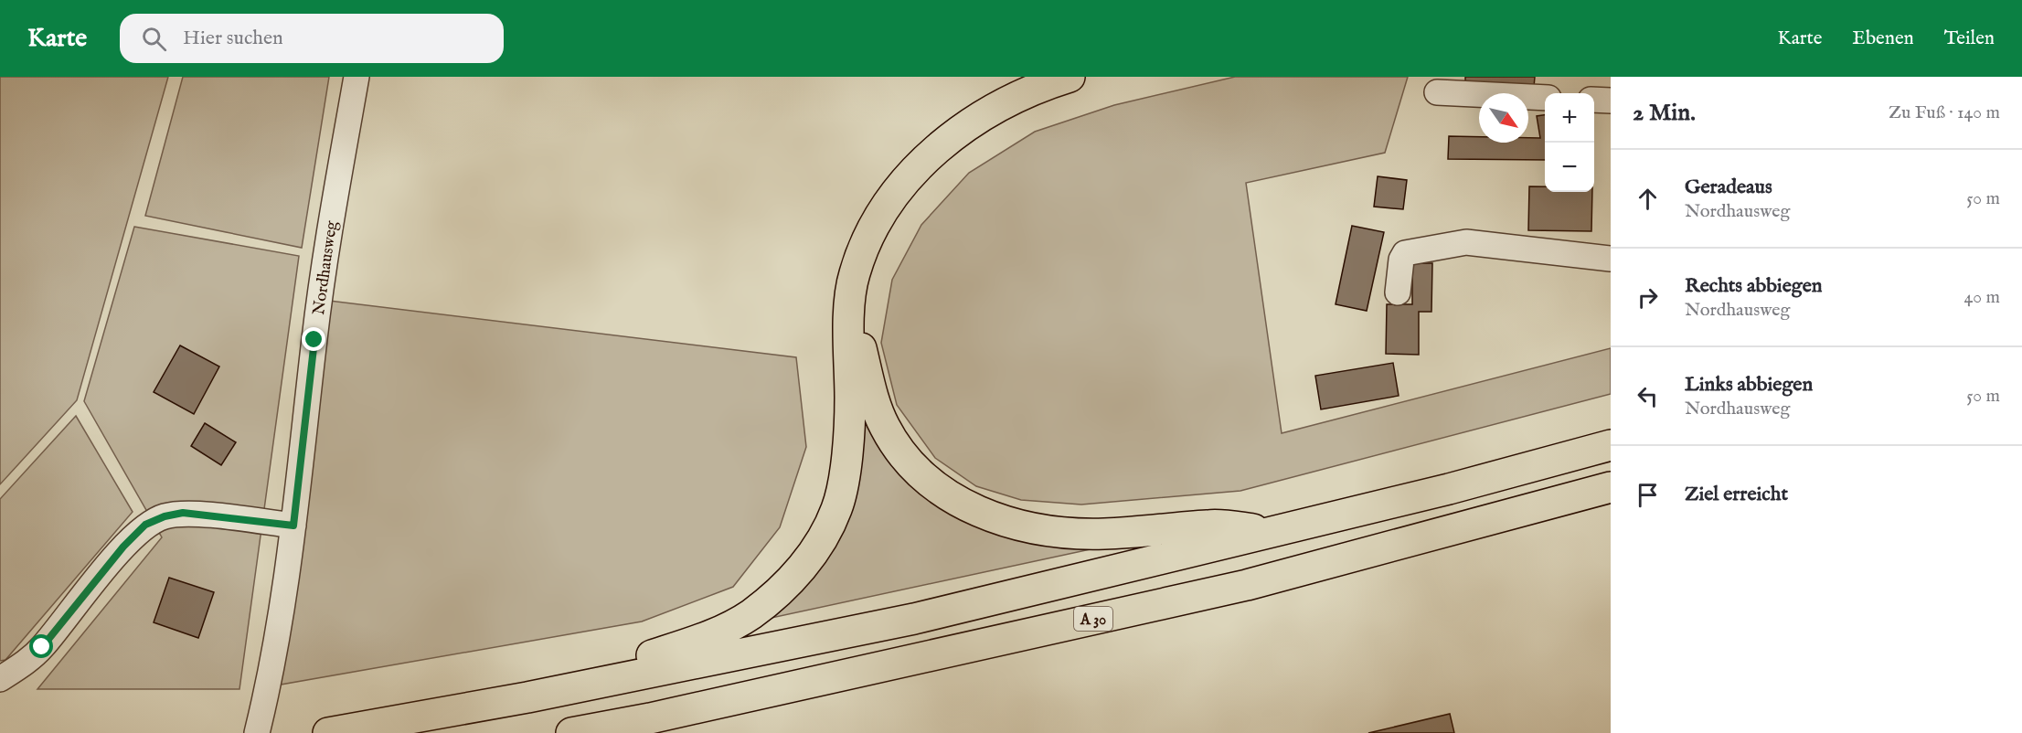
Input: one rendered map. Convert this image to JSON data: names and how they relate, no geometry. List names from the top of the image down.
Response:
{
  "streets": {
    "highway": ["A 30"],
    "street": ["Nordhausweg"]
  },
  "north": "bottom right",
  "page": {
    "header": "Karte",
    "search": "Hier suchen",
    "nav": ["Karte", "Ebenen", "Teilen"],
    "heading": ["2 Min.", "Zu Fuß · 140 m"],
    "map_buttons": ["+", "−"],
    "list": [
      ["Geradeaus", "Nordhausweg", "50 m"],
      ["Rechts abbiegen", "Nordhausweg", "40 m"],
      ["Links abbiegen", "Nordhausweg", "50 m"],
      "Ziel erreicht"
    ]
  }
}
